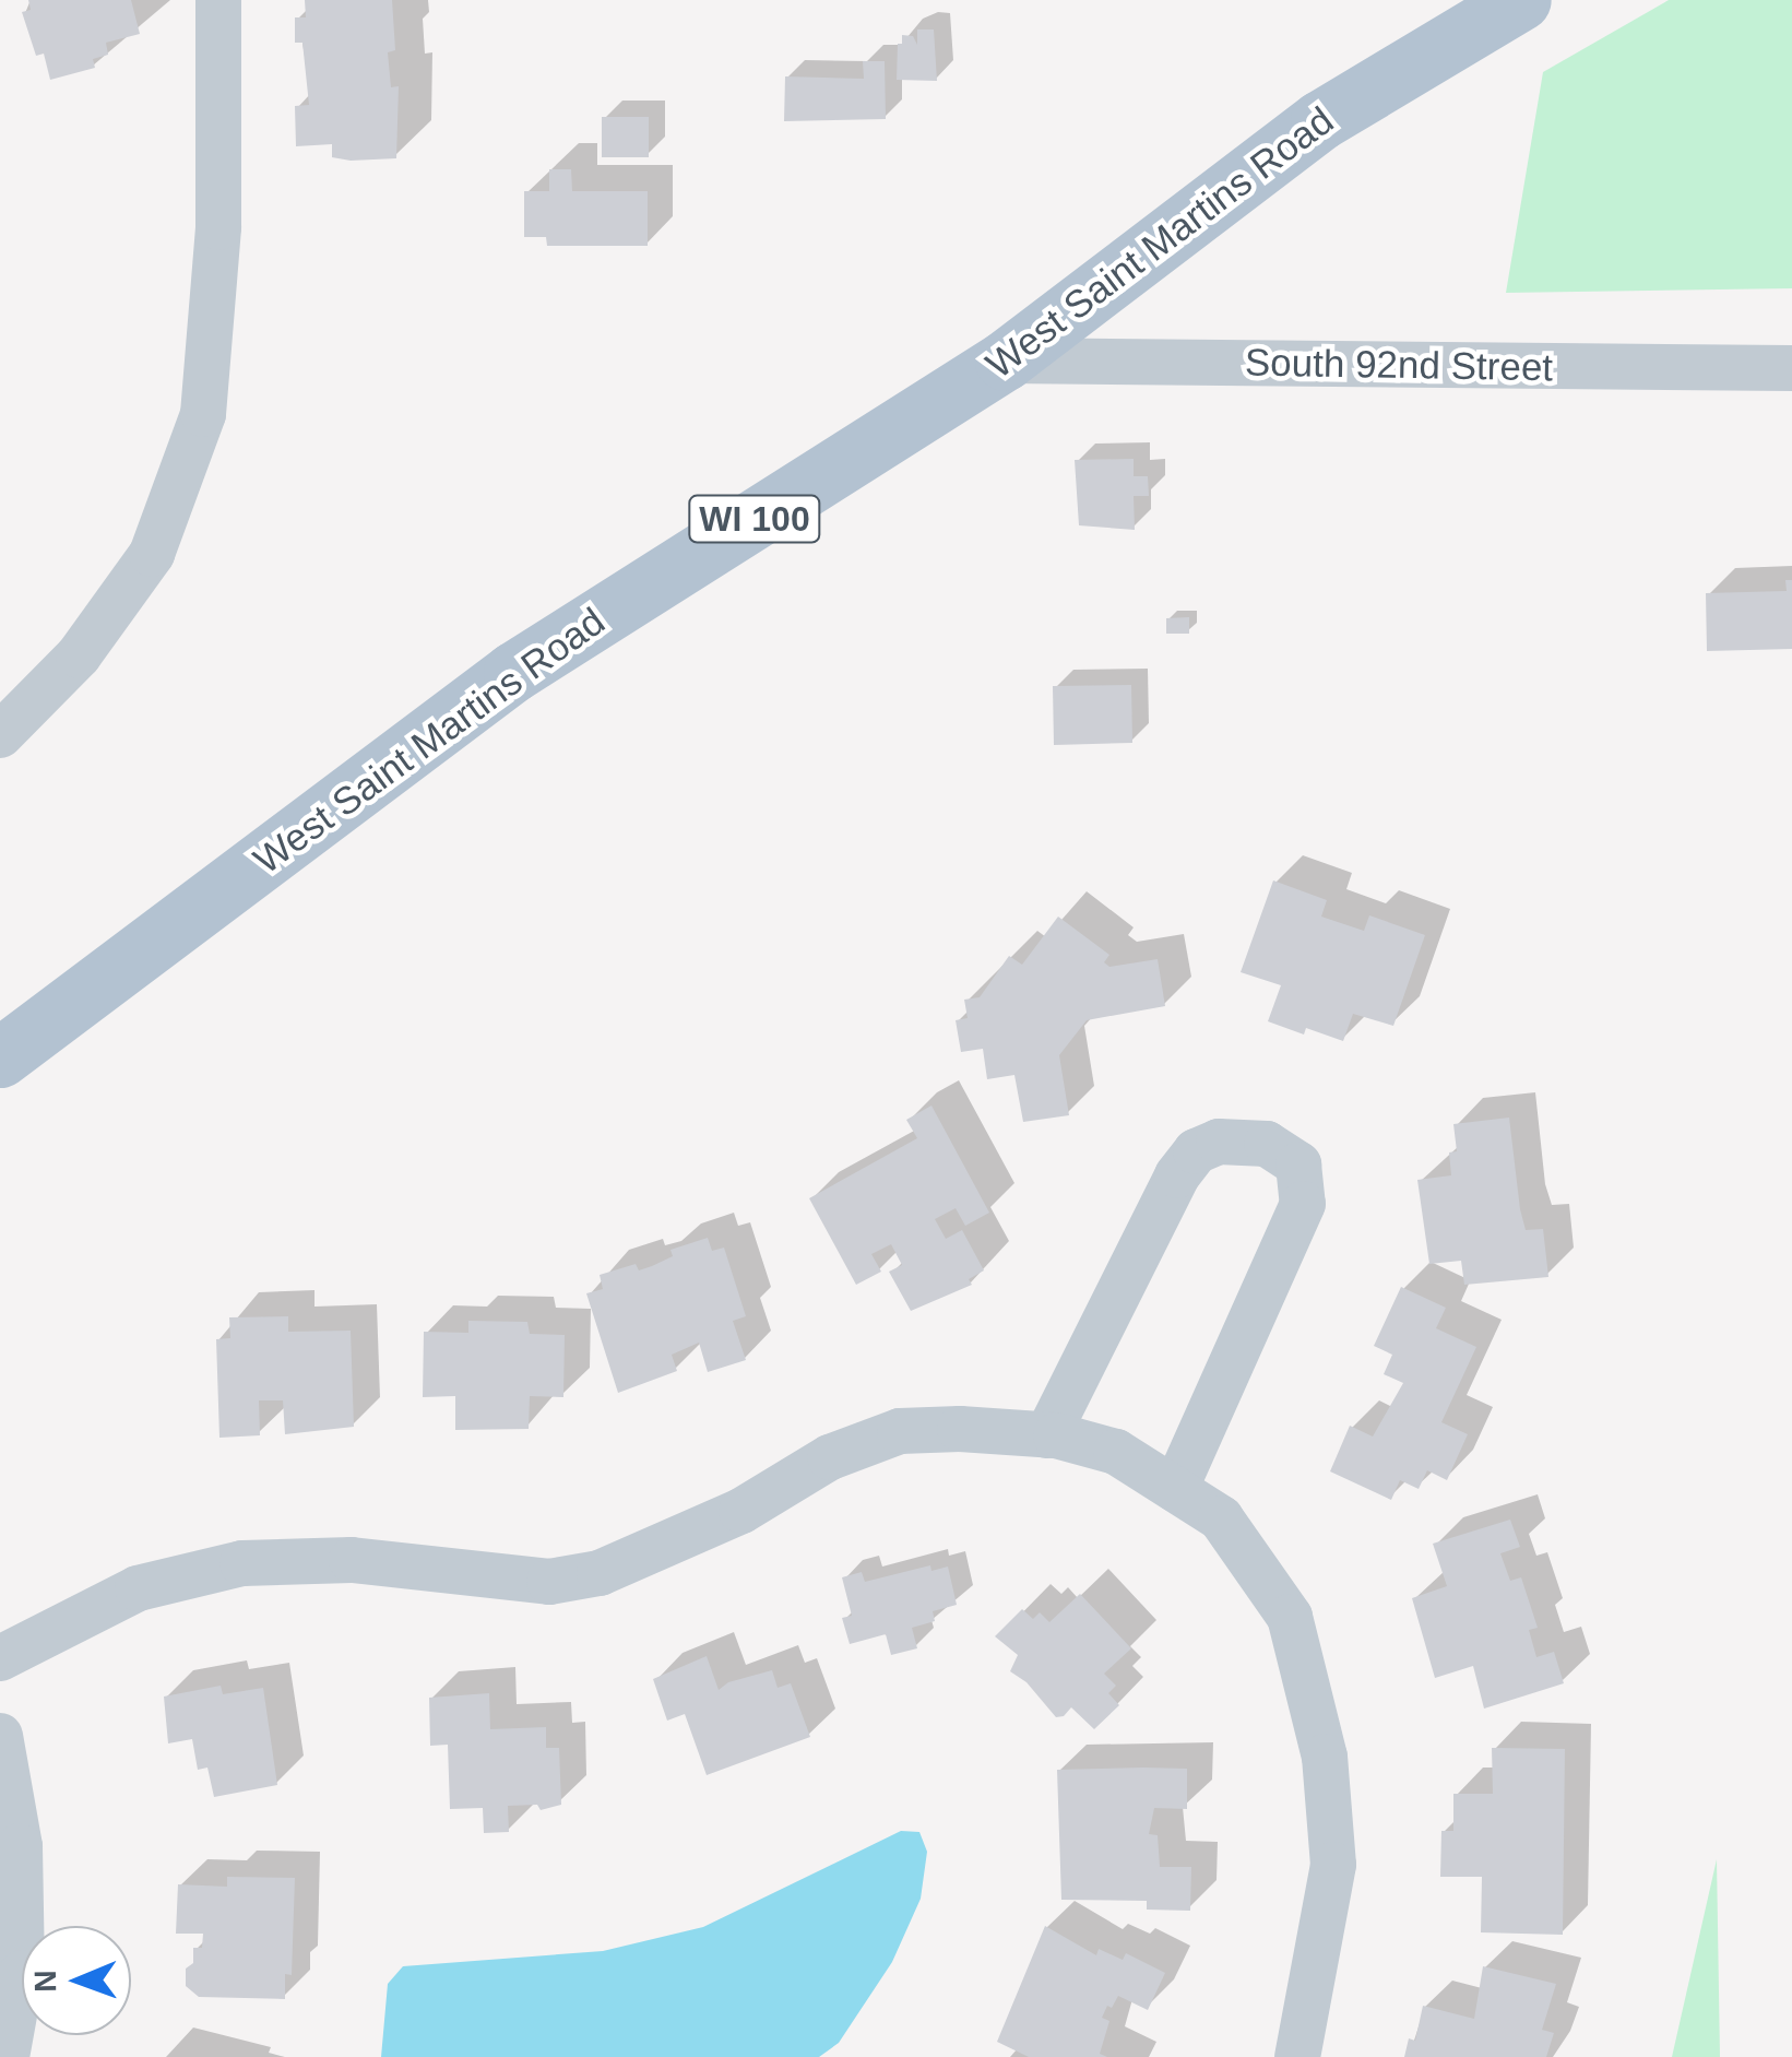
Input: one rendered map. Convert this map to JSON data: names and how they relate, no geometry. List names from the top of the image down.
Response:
{
  "streets": {
    "main road": ["West Saint Martins Road", "WI 100"],
    "street": ["South 92nd Street"]
  },
  "crossings": [
    ["West Saint Martins Road", "South 92nd Street"]
  ],
  "north": "left"
}
